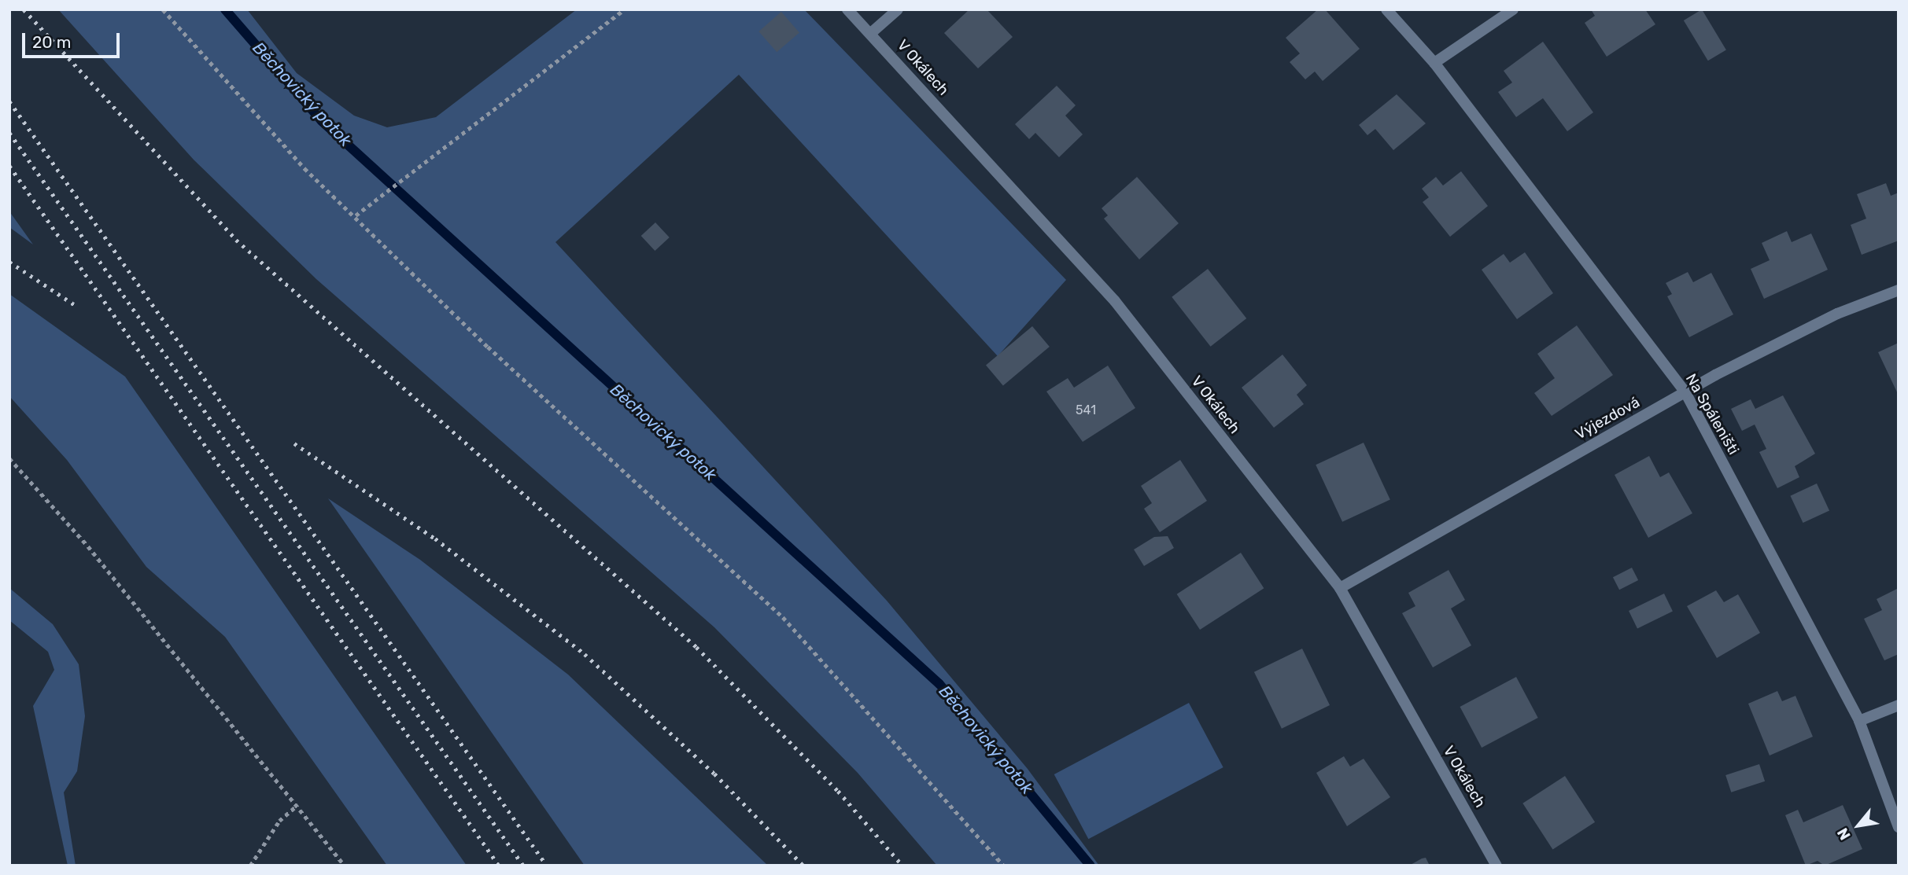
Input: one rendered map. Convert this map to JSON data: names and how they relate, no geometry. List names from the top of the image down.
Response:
{
  "streets": {
    "street": ["V Okálech", "Na Spáleništi", "Výjezdová"]
  },
  "crossings": [
    ["V Okálech", "Výjezdová"],
    ["Na Spáleništi", "Výjezdová"]
  ],
  "water": ["Běchovický potok"],
  "house_numbers": ["541"],
  "scale_bar": "20 m",
  "north": "bottom left"
}
